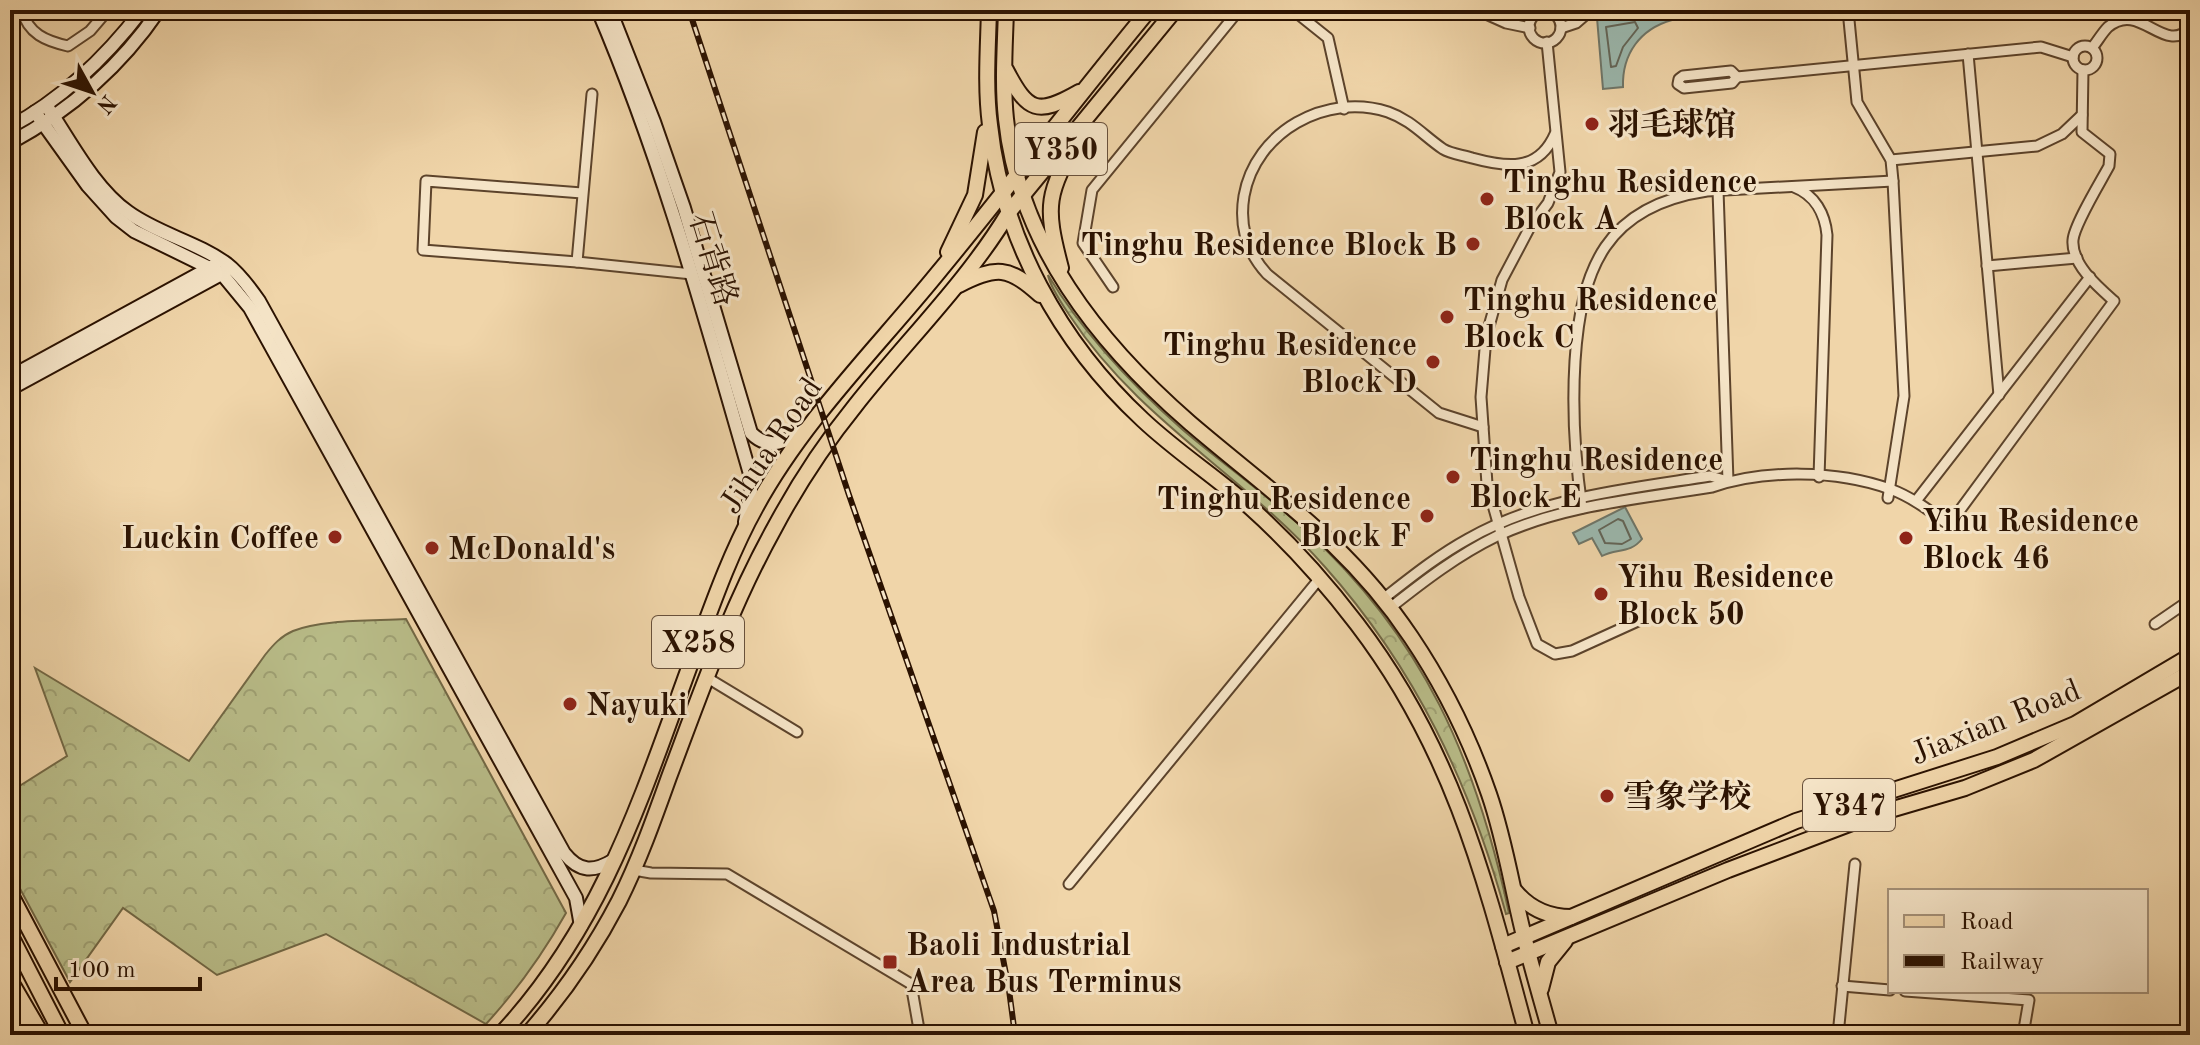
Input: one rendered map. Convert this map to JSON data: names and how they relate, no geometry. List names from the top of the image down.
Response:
{
  "streets": {
    "main road": [
      "Y350",
      "Jihua Road",
      "X258",
      "Jiaxian Road",
      "Y347"
    ],
    "street": ["石背路"]
  },
  "crossings": [
    ["Y350", "Jihua Road"],
    ["石背路", "Jihua Road"],
    ["Jihua Road", "X258"]
  ],
  "places": {
    "other": [
      "羽毛球馆",
      "Tinghu Residence Block A",
      "Tinghu Residence Block B",
      "Tinghu Residence Block C",
      "Tinghu Residence Block D",
      "Tinghu Residence Block E",
      "Tinghu Residence Block F",
      "Luckin Coffee",
      "Yihu Residence Block 46",
      "McDonald's",
      "Yihu Residence Block 50",
      "Nayuki",
      "雪象学校"
    ],
    "transit": ["Baoli Industrial Area Bus Terminus"]
  },
  "legend": ["Road", "Railway"],
  "scale_bar": "100 m",
  "north": "bottom right"
}
